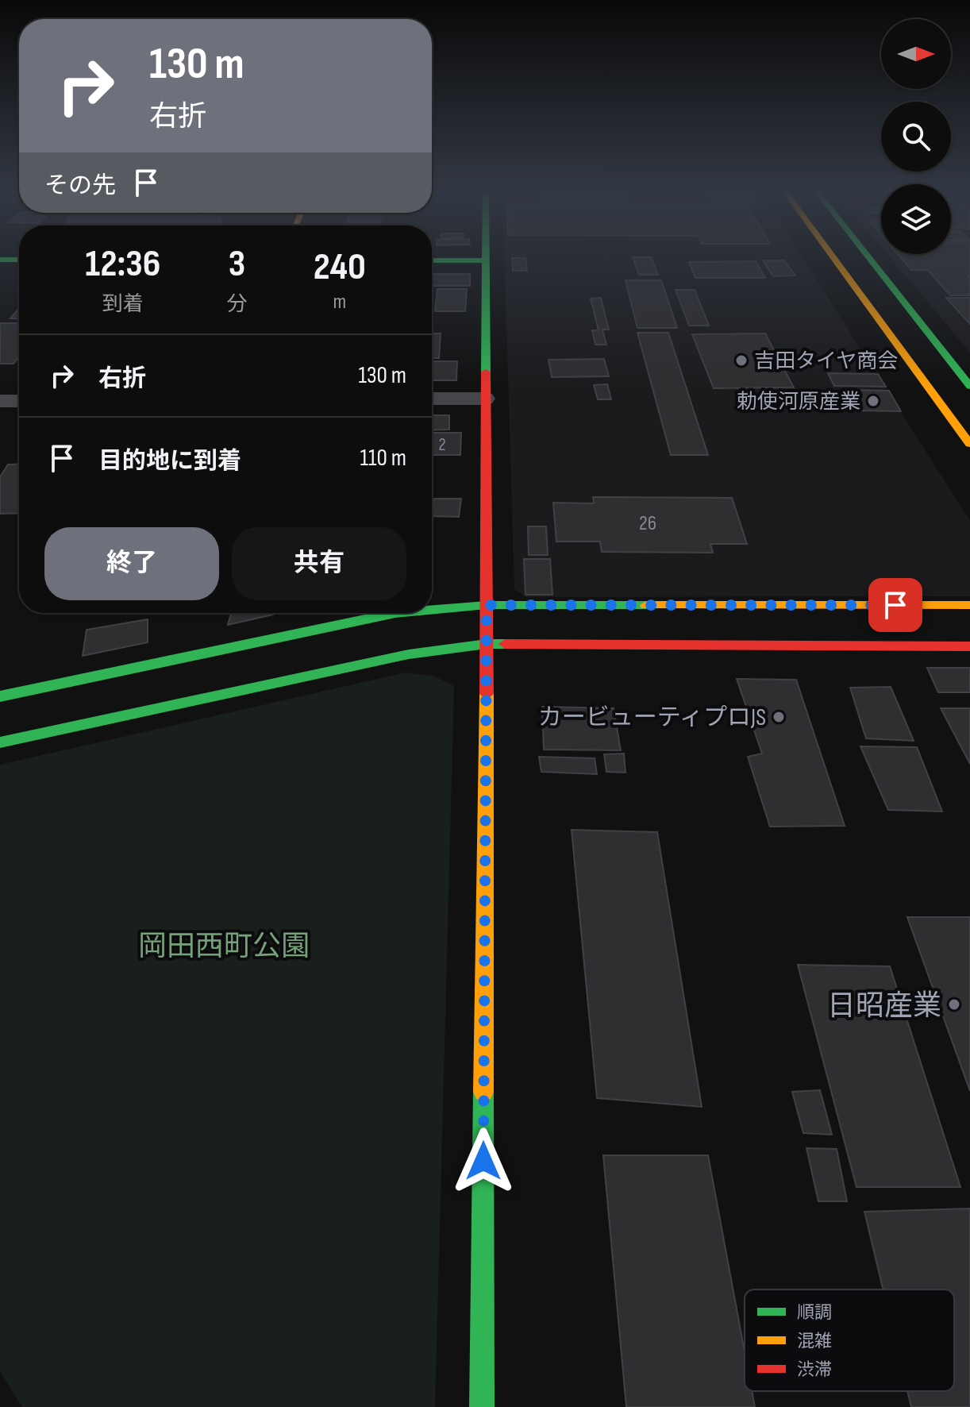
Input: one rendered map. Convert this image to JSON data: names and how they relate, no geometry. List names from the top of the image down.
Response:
{
  "parks": ["岡田西町公園"],
  "places": [
    "吉田タイヤ商会",
    "勅使河原産業",
    "カービューティプロJS",
    "日昭産業"
  ],
  "house_numbers": ["2", "26"],
  "legend": ["順調", "混雑", "渋滞"],
  "north": "right",
  "page": {
    "turn": ["130 m", "右折"],
    "then": "その先",
    "eta": [
      "12:36",
      "到着",
      "3",
      "分",
      "240",
      "m"
    ],
    "list": [
      {
        "name": "右折",
        "value": "130 m"
      },
      {
        "name": "目的地に到着",
        "value": "110 m"
      }
    ],
    "buttons": ["終了", "共有"]
  }
}
